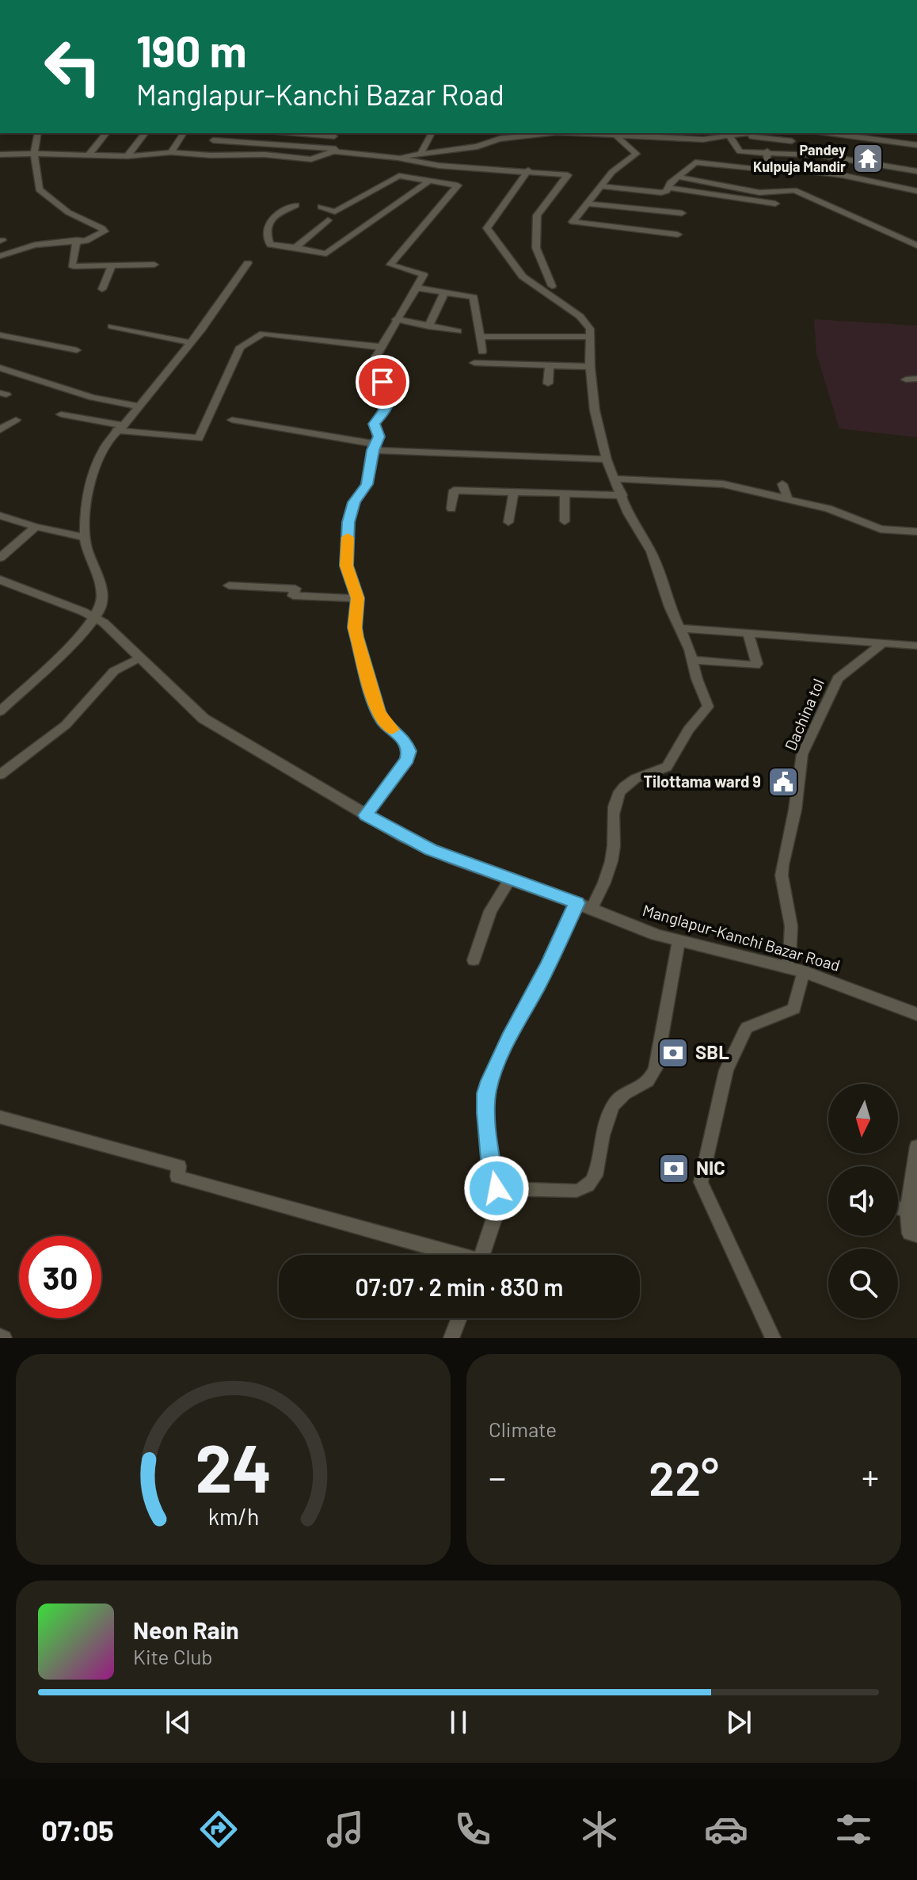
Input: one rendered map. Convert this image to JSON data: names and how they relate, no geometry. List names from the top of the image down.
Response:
{
  "streets": {
    "street": ["Dachina tol", "Manglapur-Kanchi Bazar Road"]
  },
  "crossings": [
    ["Dachina tol", "Manglapur-Kanchi Bazar Road"]
  ],
  "places": {
    "temple": ["Pandey Kulpuja Mandir"],
    "public building": ["Tilottama ward 9"],
    "bank": ["SBL", "NIC"]
  },
  "north": "bottom",
  "page": {
    "turn": ["190 m", "Manglapur-Kanchi Bazar Road"],
    "limit": "30",
    "trip": "07:07 · 2 min · 830 m",
    "tile": "Climate",
    "heat": ["−", "22°", "+"],
    "song": ["Neon Rain", "Kite Club"],
    "tabs": "07:05",
    "gauge": ["24", "km/h"]
  }
}
